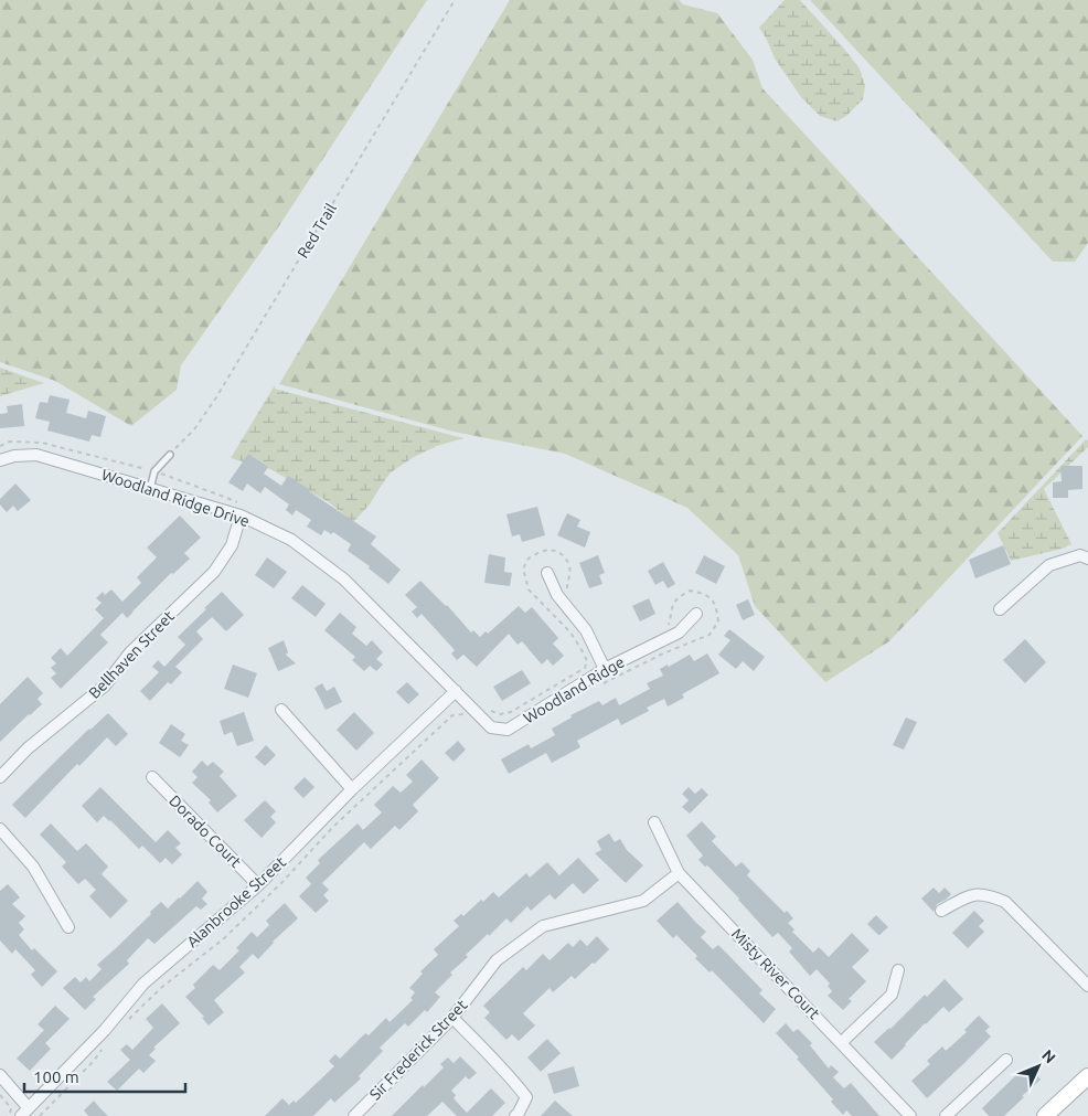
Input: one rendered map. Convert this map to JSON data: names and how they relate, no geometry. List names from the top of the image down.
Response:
{
  "streets": {
    "street": [
      "Woodland Ridge Drive",
      "Bellhaven Street",
      "Woodland Ridge",
      "Dorado Court",
      "Alanbrooke Street",
      "Misty River Court",
      "Sir Frederick Street"
    ],
    "path": ["Red Trail"]
  },
  "crossings": [
    ["Woodland Ridge Drive", "Bellhaven Street"],
    ["Woodland Ridge Drive", "Woodland Ridge"],
    ["Woodland Ridge Drive", "Alanbrooke Street"],
    ["Woodland Ridge", "Alanbrooke Street"],
    ["Dorado Court", "Alanbrooke Street"],
    ["Misty River Court", "Sir Frederick Street"]
  ],
  "scale_bar": "100 m",
  "north": "top right"
}
